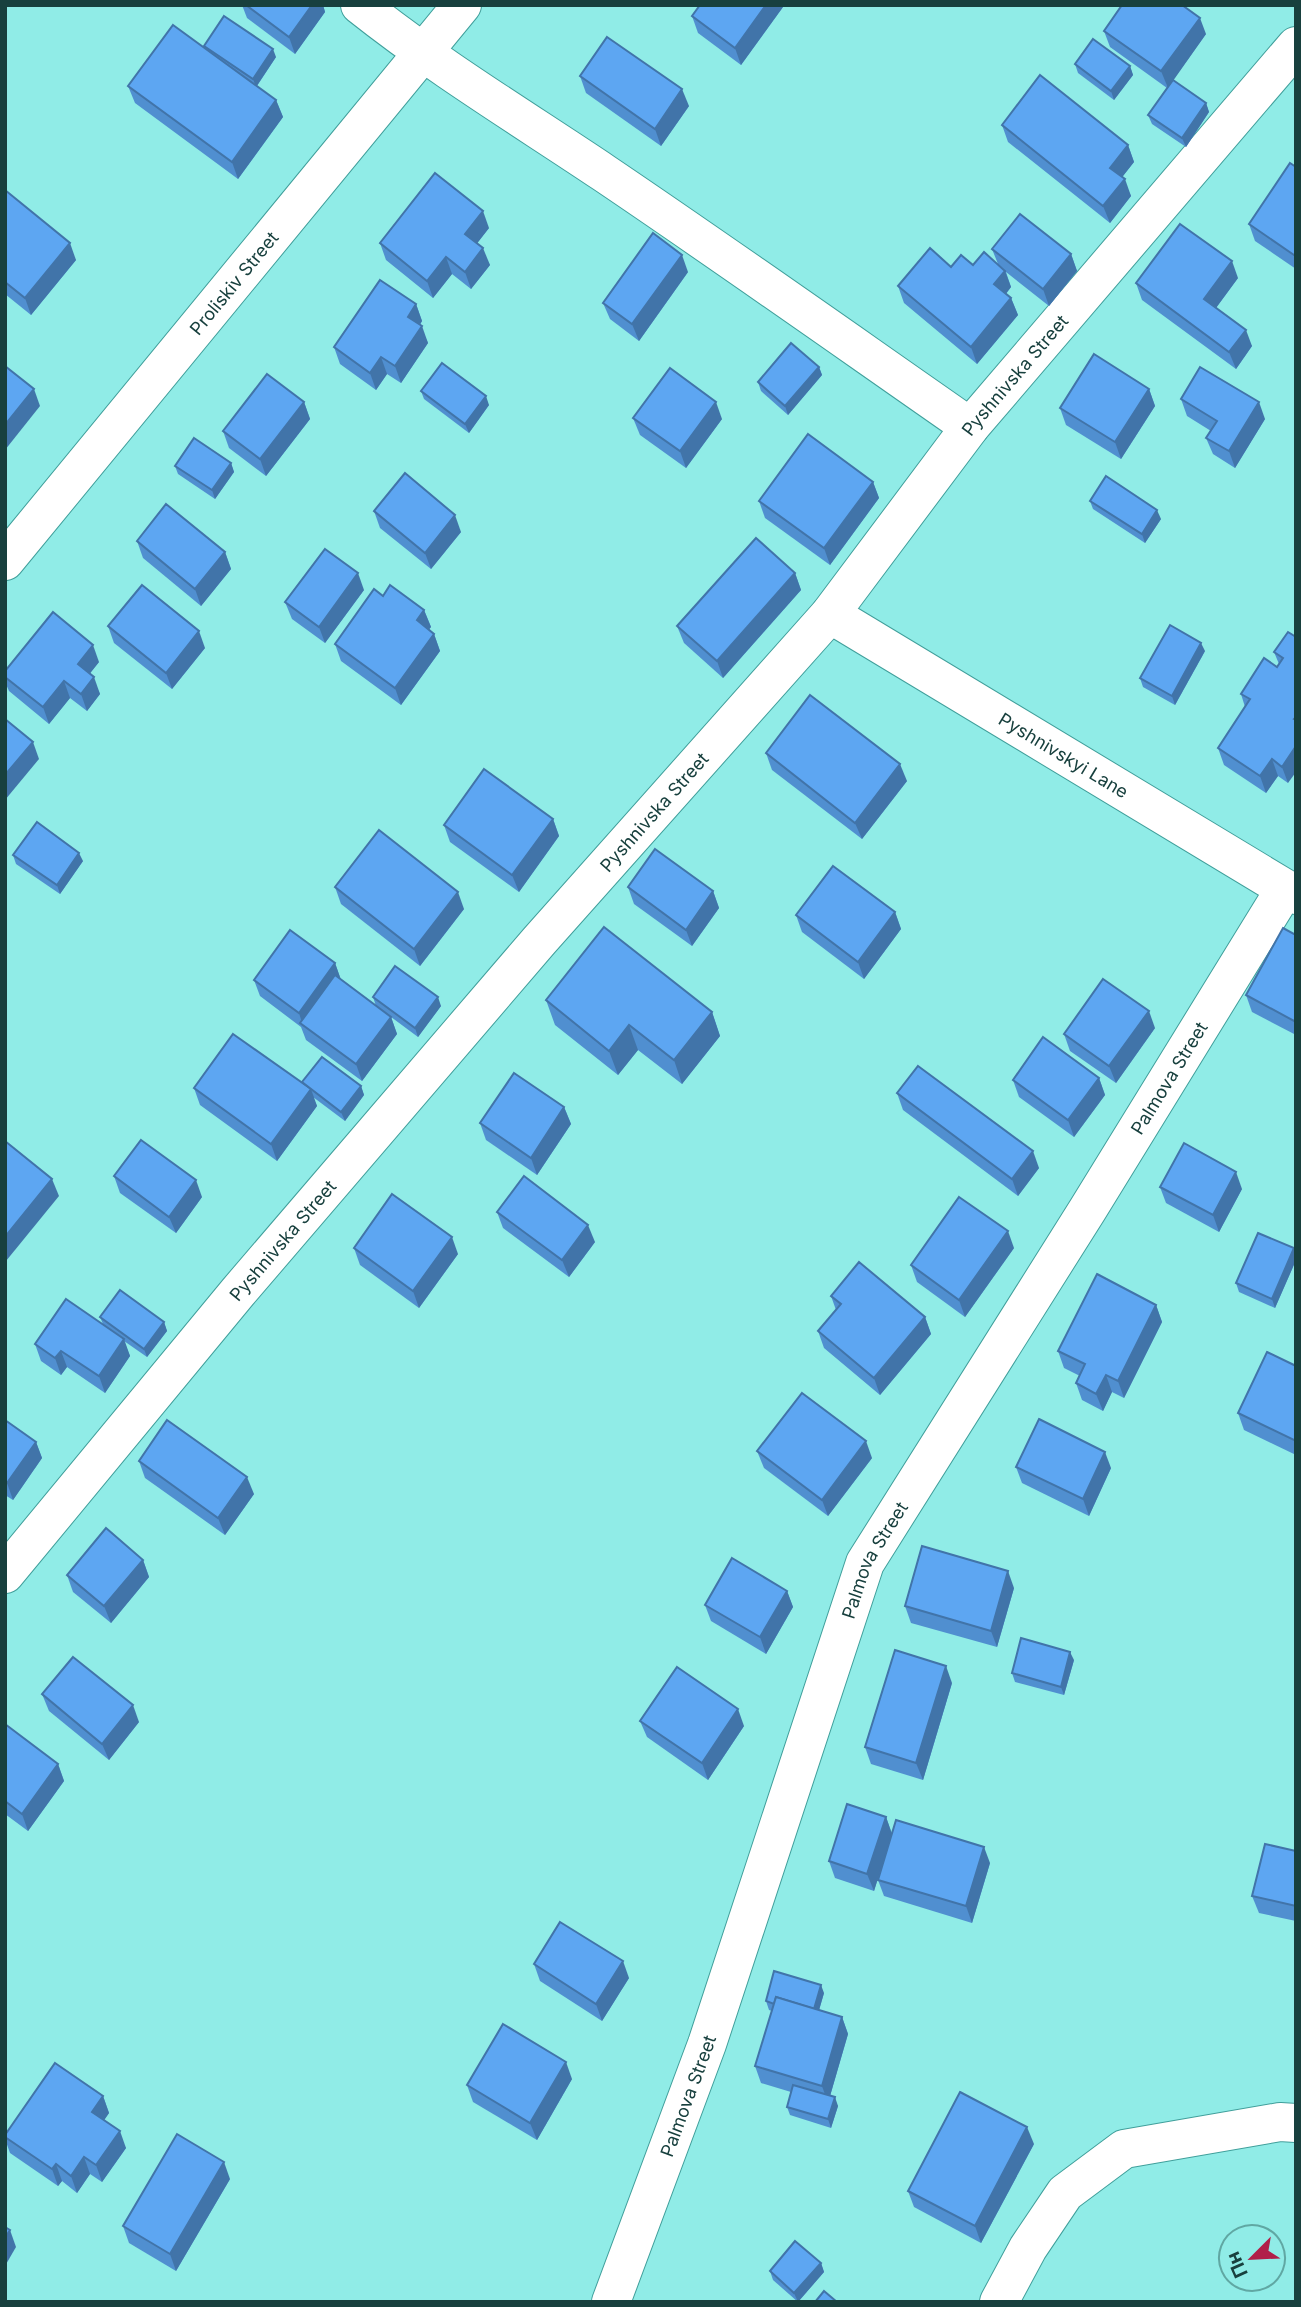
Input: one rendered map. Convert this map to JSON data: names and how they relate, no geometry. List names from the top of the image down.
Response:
{
  "streets": {
    "street": [
      "Proliskiv Street",
      "Pyshnivska Street",
      "Pyshnivskyi Lane",
      "Palmova Street"
    ]
  },
  "crossings": [
    ["Pyshnivska Street", "Pyshnivskyi Lane"],
    ["Pyshnivskyi Lane", "Palmova Street"]
  ],
  "north": "bottom left"
}
